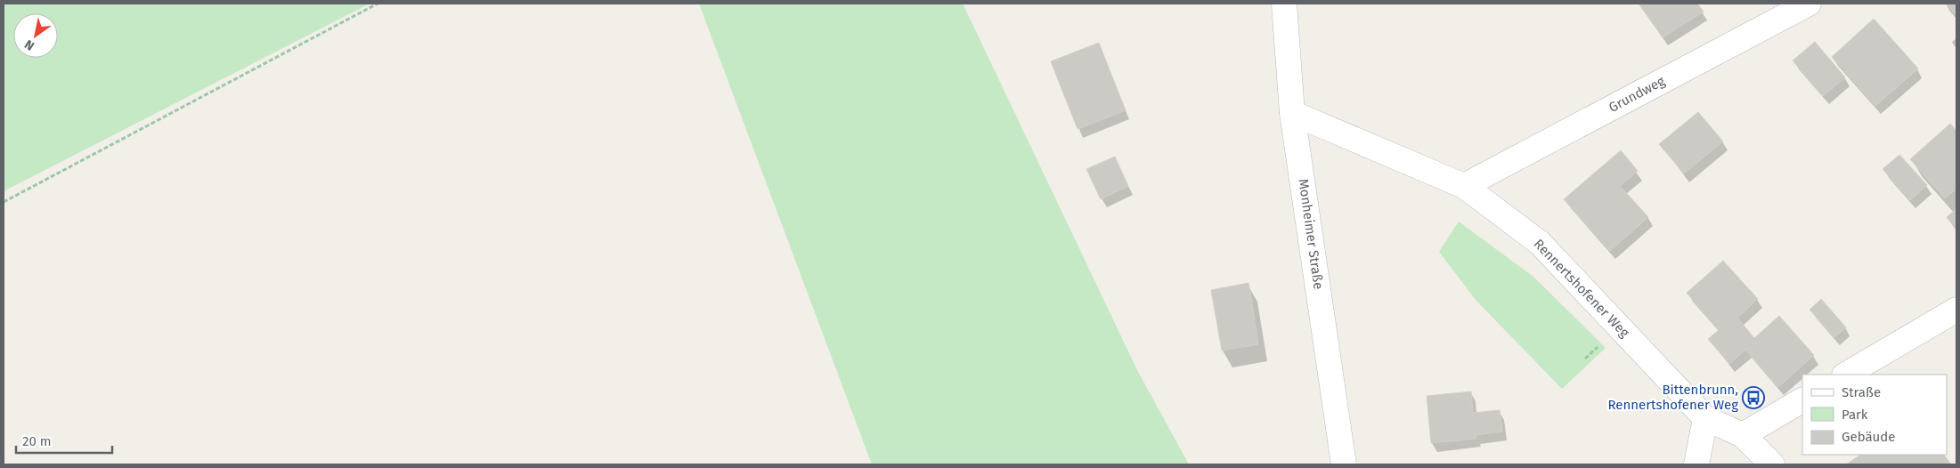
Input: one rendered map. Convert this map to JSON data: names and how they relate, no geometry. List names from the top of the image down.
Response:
{
  "streets": {
    "street": ["Grundweg", "Monheimer Straße", "Rennertshofener Weg"]
  },
  "crossings": [
    ["Grundweg", "Rennertshofener Weg"],
    ["Monheimer Straße", "Rennertshofener Weg"]
  ],
  "places": {
    "bus stop": ["Bittenbrunn, Rennertshofener Weg"]
  },
  "legend": ["Straße", "Park", "Gebäude"],
  "scale_bar": "20 m",
  "north": "bottom left"
}
